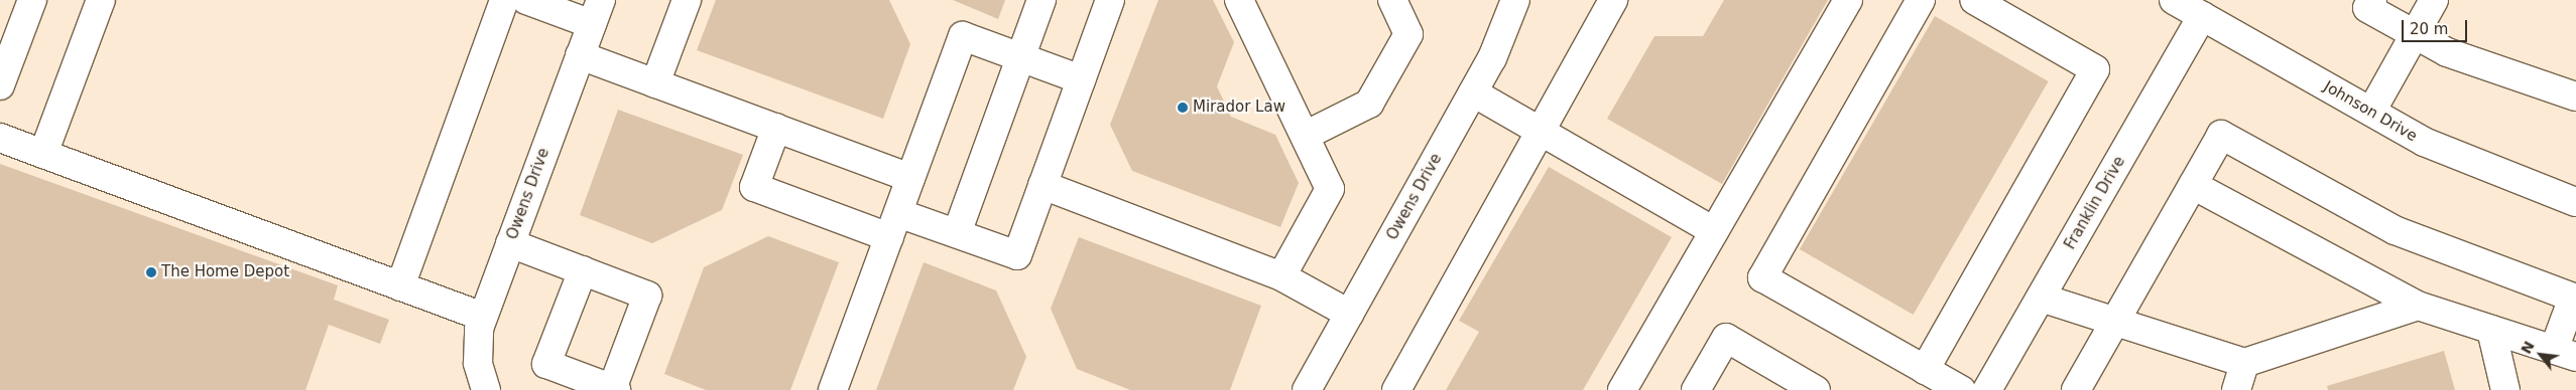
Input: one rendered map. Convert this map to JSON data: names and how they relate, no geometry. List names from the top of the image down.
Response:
{
  "streets": {
    "street": ["Johnson Drive", "Owens Drive", "Franklin Drive"]
  },
  "crossings": [
    ["Johnson Drive", "Franklin Drive"]
  ],
  "places": ["Mirador Law", "The Home Depot"],
  "scale_bar": "20 m",
  "north": "top left"
}
